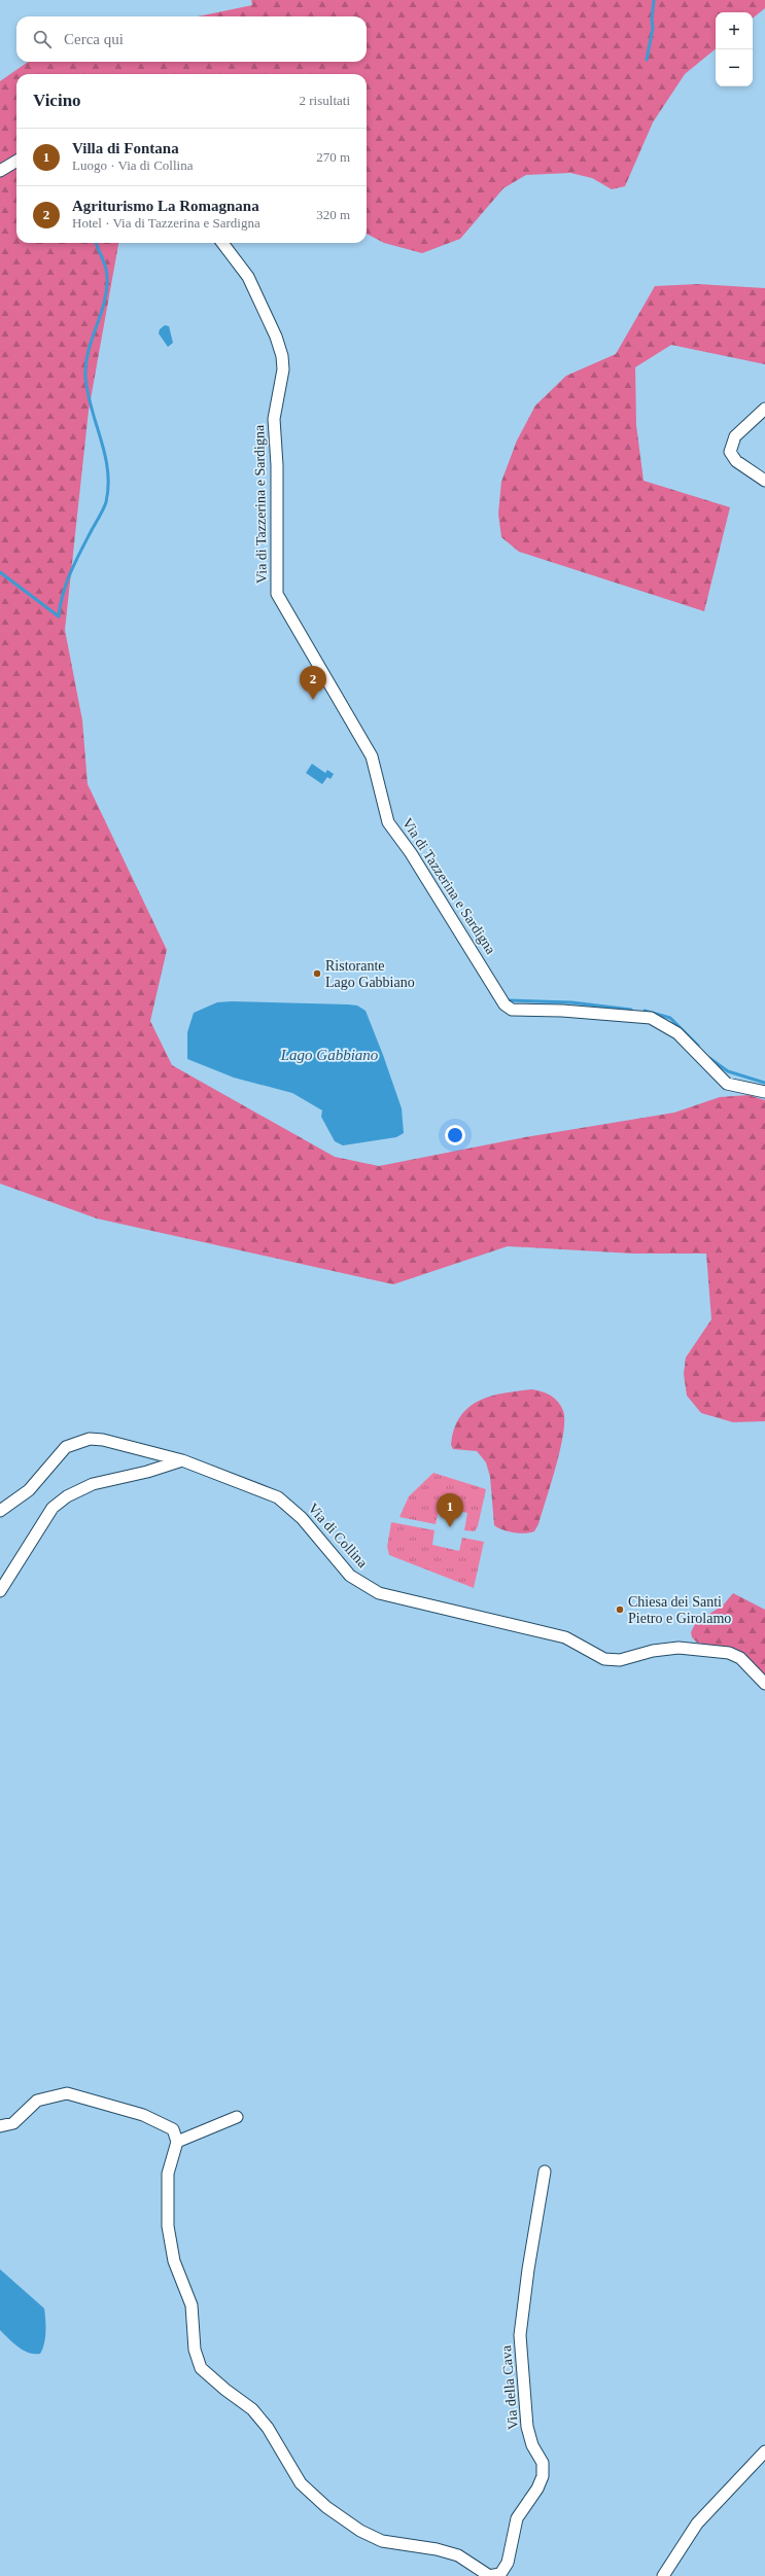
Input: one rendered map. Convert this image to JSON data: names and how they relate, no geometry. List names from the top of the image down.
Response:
{
  "streets": {
    "street": ["Via di Tazzerina e Sardigna", "Via di Collina", "Via della Cava"]
  },
  "water": ["Lago Gabbiano"],
  "places": ["Ristorante Lago Gabbiano", "Chiesa dei Santi Pietro e Girolamo"],
  "page": {
    "map_buttons": ["+", "−"],
    "search": "Cerca qui",
    "heading": ["Vicino", "2 risultati"],
    "list": [
      {
        "mark": "1",
        "name": "Villa di Fontana",
        "note": "Luogo · Via di Collina",
        "value": "270 m"
      },
      {
        "mark": "2",
        "name": "Agriturismo La Romagnana",
        "note": "Hotel · Via di Tazzerina e Sardigna",
        "value": "320 m"
      }
    ],
    "pins": ["2", "1"]
  }
}
